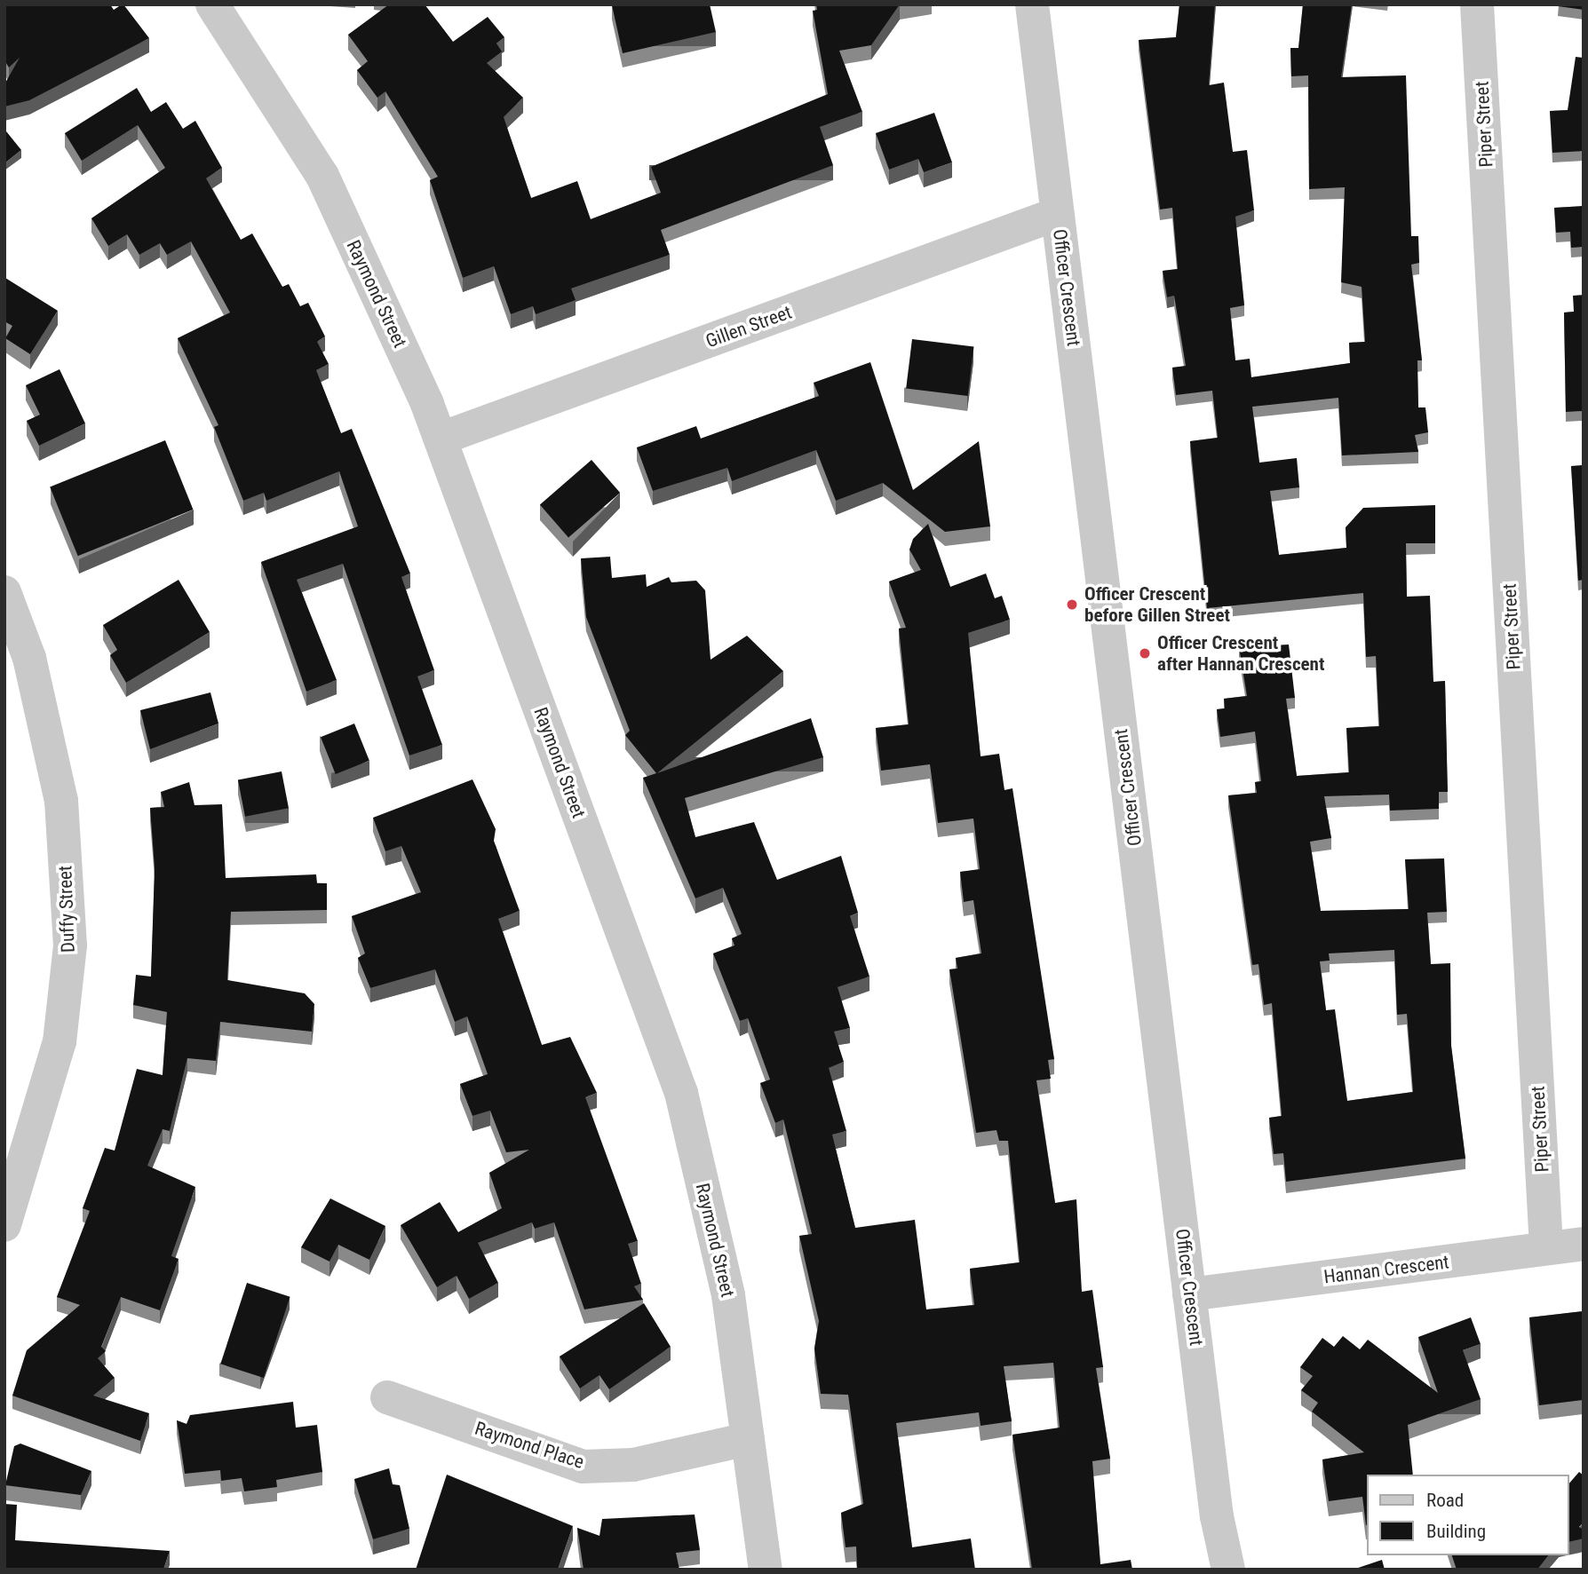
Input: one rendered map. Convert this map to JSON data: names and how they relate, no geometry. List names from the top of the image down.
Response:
{
  "streets": {
    "street": [
      "Piper Street",
      "Officer Crescent",
      "Raymond Street",
      "Gillen Street",
      "Duffy Street",
      "Hannan Crescent",
      "Raymond Place"
    ]
  },
  "crossings": [
    ["Piper Street", "Hannan Crescent"],
    ["Officer Crescent", "Gillen Street"],
    ["Officer Crescent", "Hannan Crescent"],
    ["Raymond Street", "Gillen Street"],
    ["Raymond Street", "Raymond Place"]
  ],
  "places": ["Officer Crescent before Gillen Street", "Officer Crescent after Hannan Crescent"],
  "legend": ["Road", "Building"]
}
